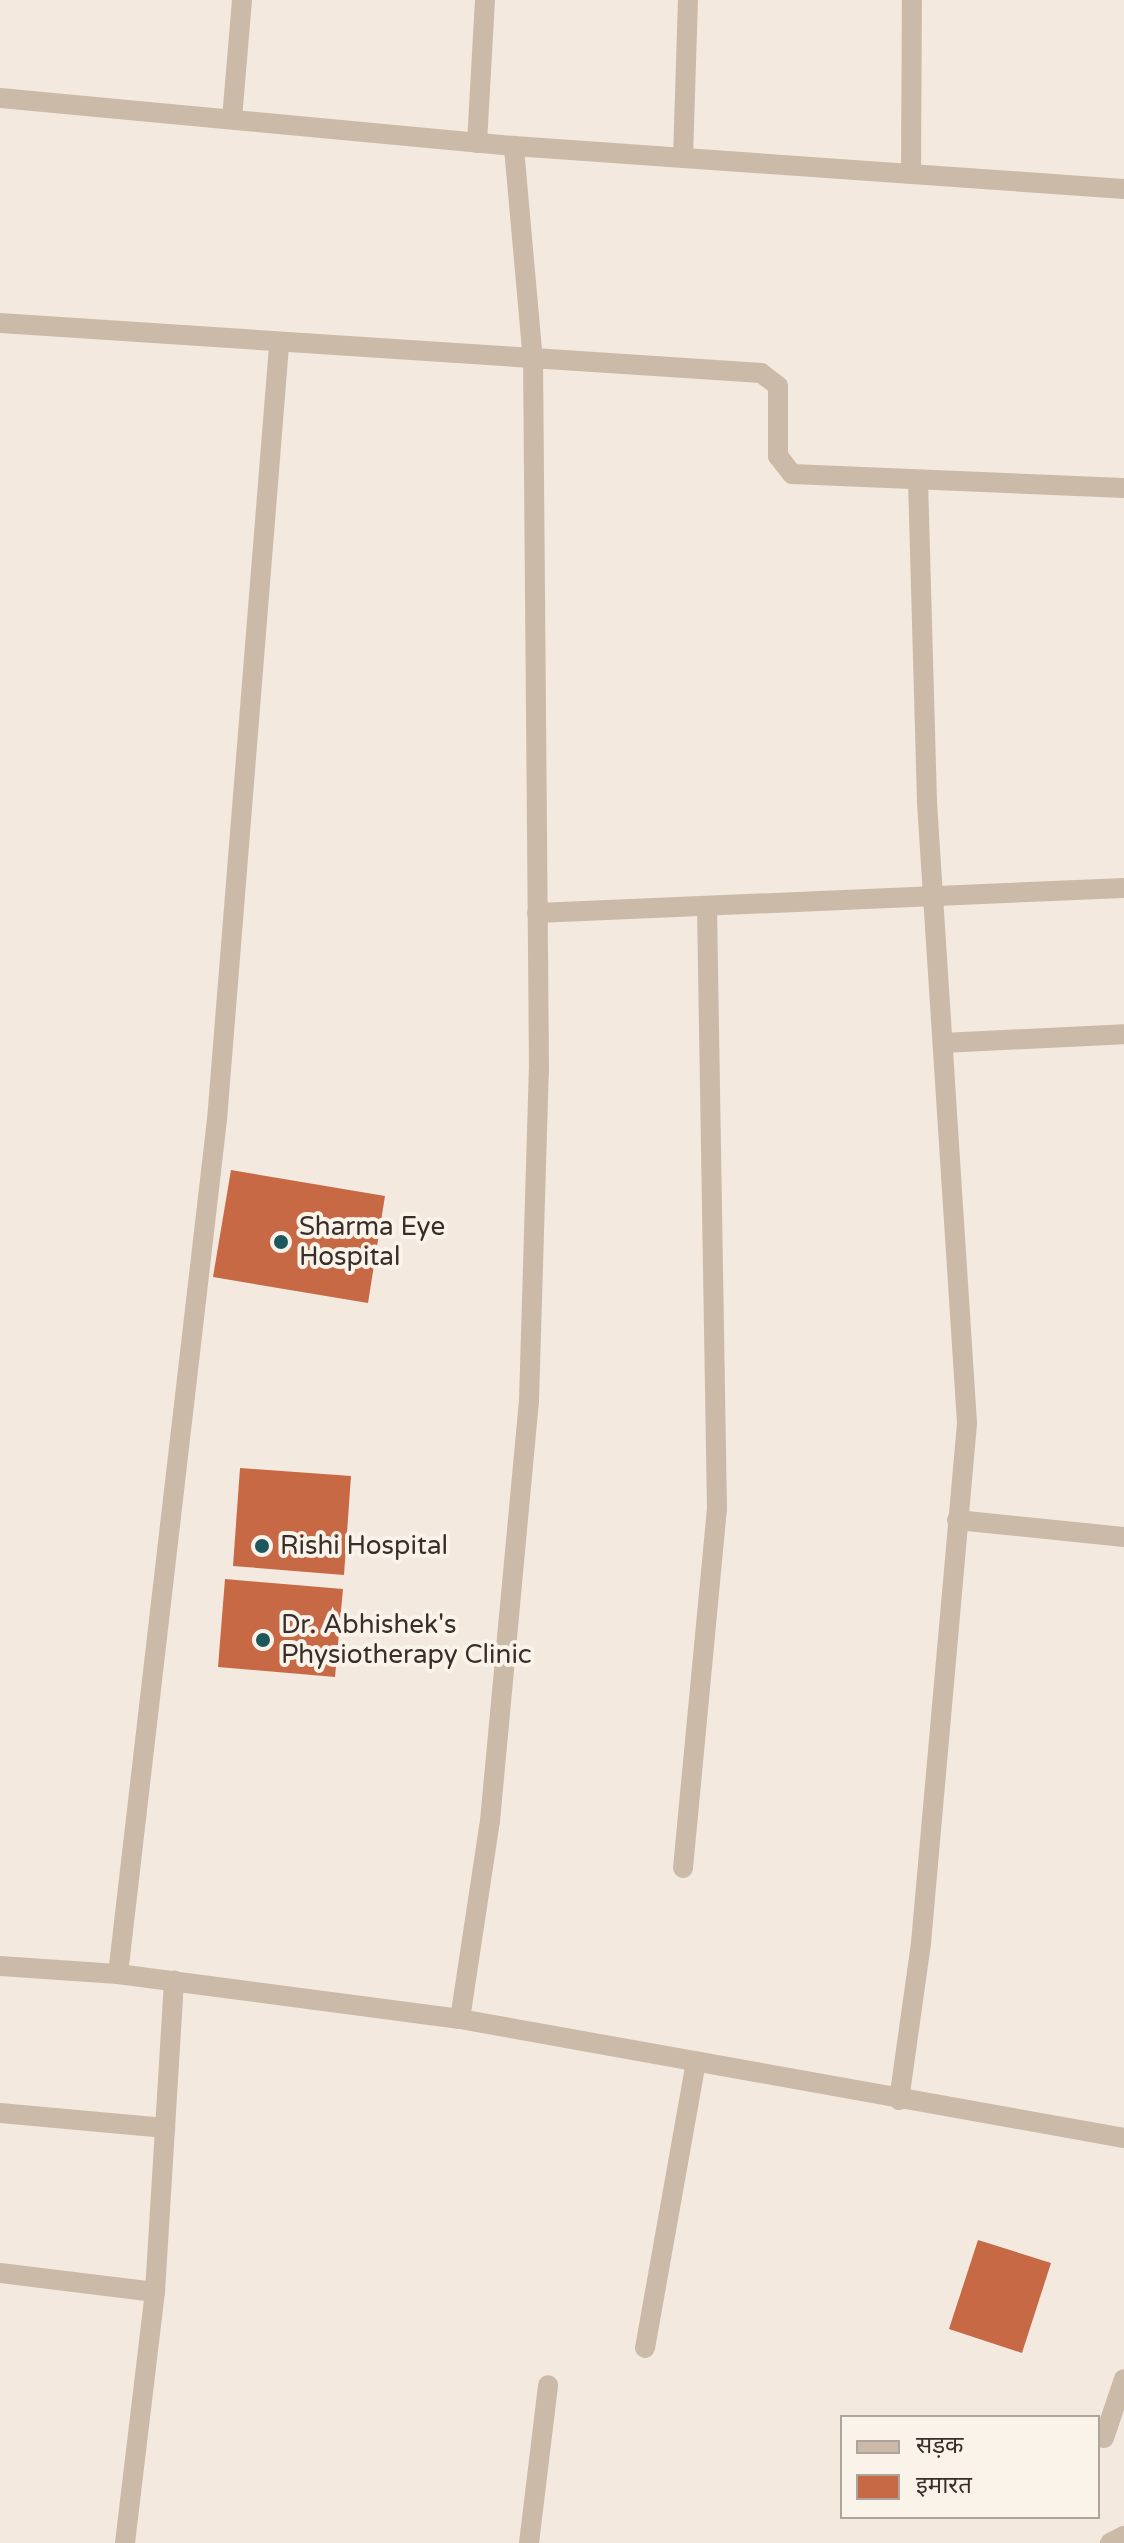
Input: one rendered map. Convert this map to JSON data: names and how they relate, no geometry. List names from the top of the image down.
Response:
{
  "places": ["Sharma Eye Hospital", "Rishi Hospital", "Dr. Abhishek's Physiotherapy Clinic"],
  "legend": ["सड़क", "इमारत"]
}
